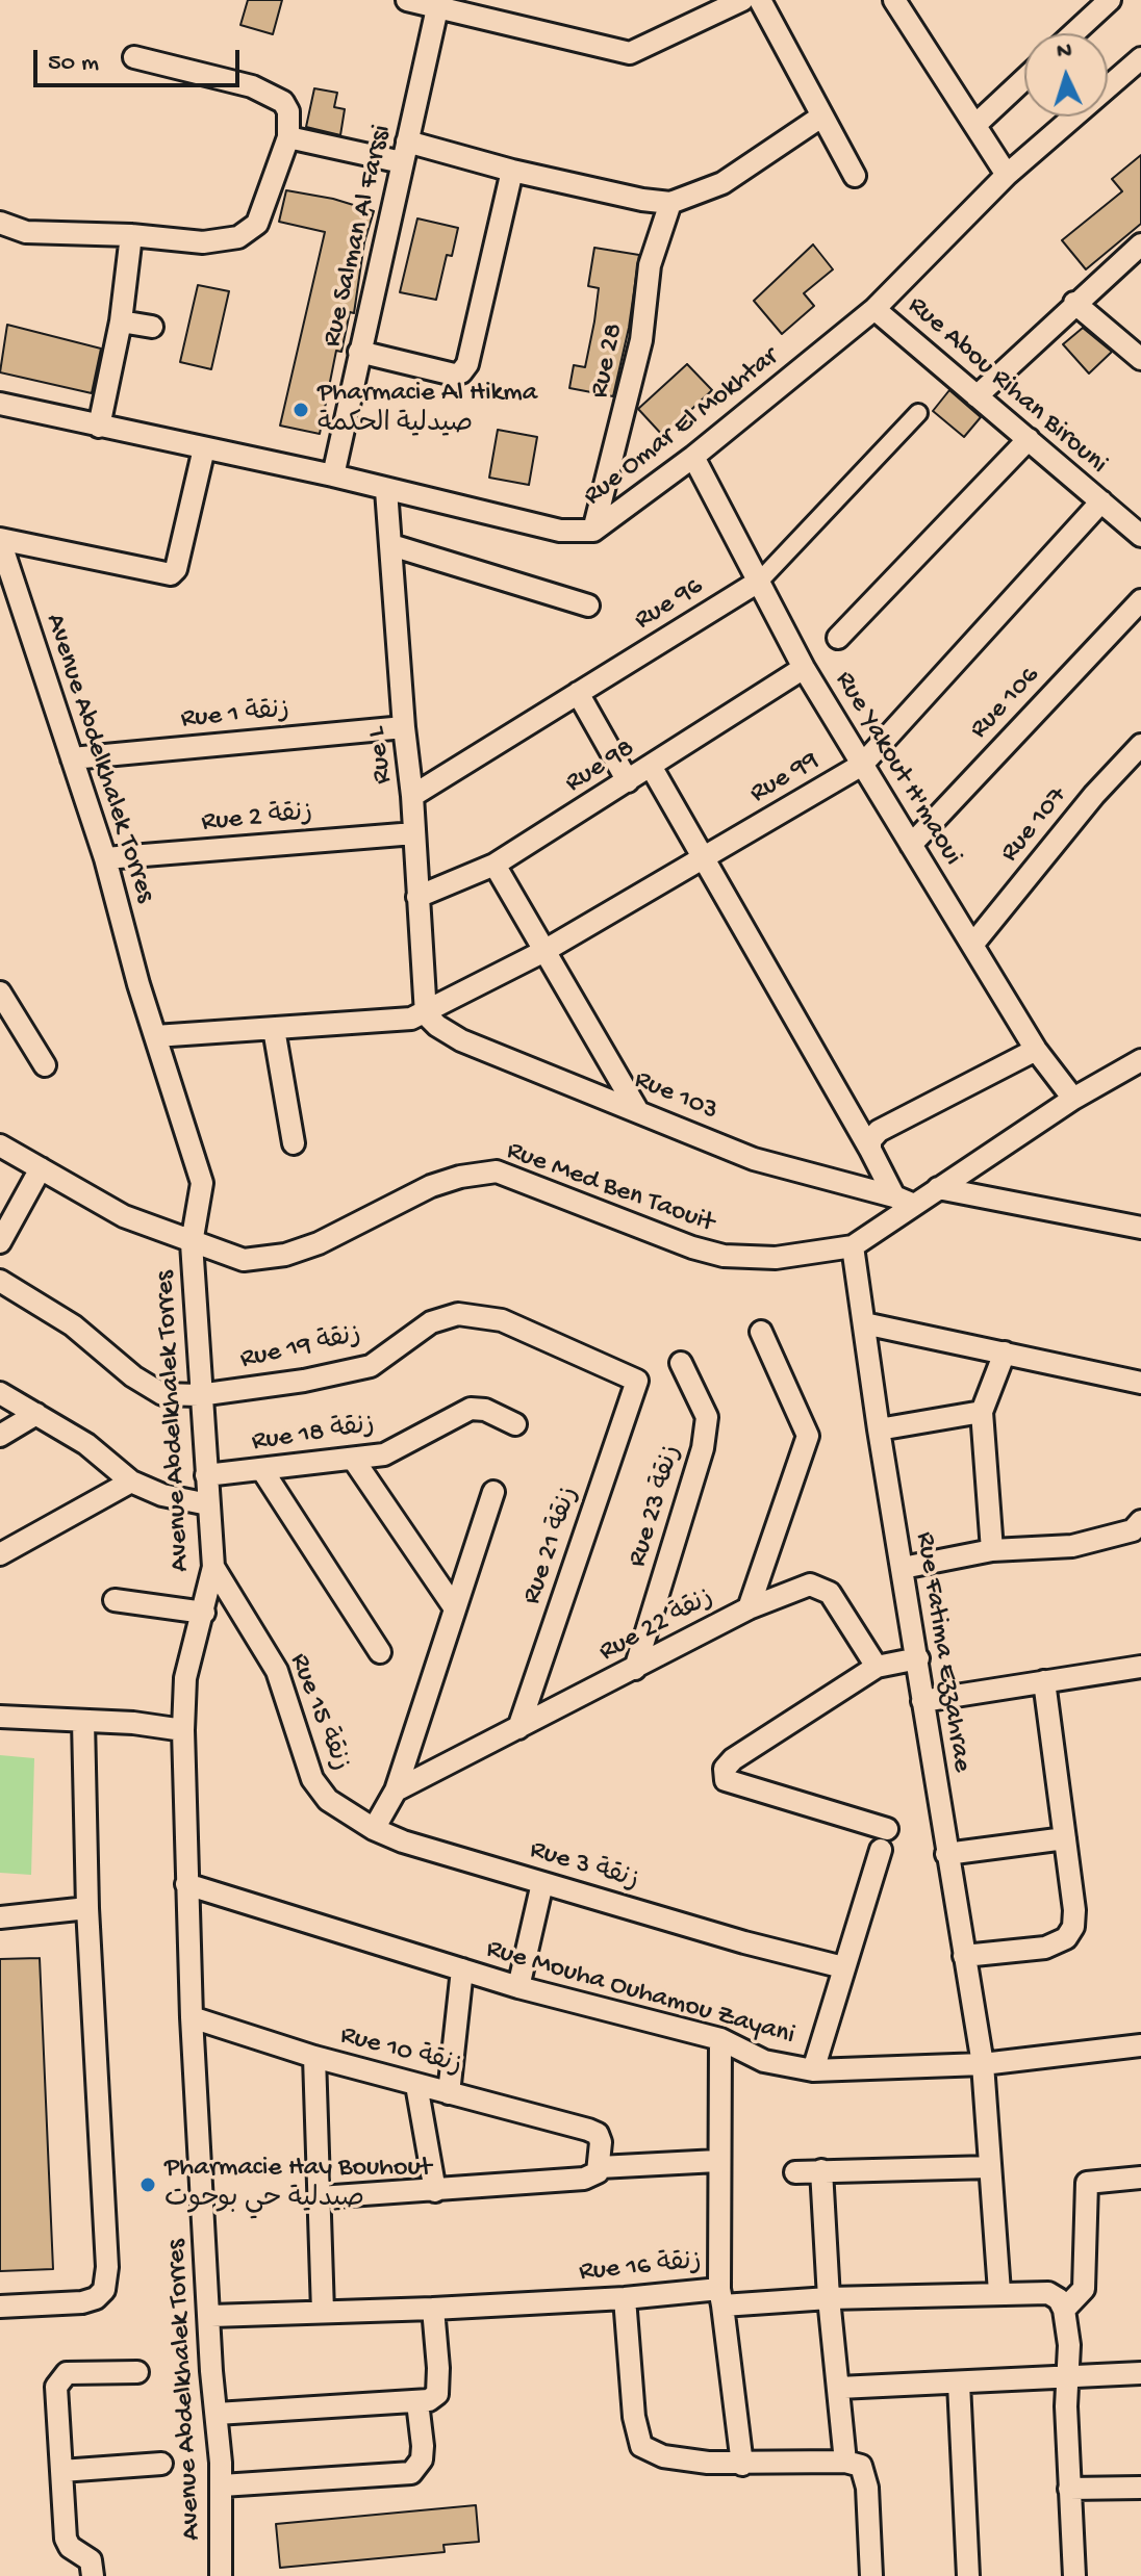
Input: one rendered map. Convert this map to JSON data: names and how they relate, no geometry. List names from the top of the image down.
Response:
{
  "streets": {
    "street": [
      "Rue Salman Al Farssi",
      "Rue 28",
      "Rue Abou Rihan Birouni",
      "Rue Omar El Mokhtar",
      "Rue 96",
      "Rue 106",
      "Rue 1 زنقة",
      "Rue L",
      "Avenue Abdelkhalek Torres",
      "Rue 98",
      "Rue Yakout H'maoui",
      "Rue 99",
      "Rue 2 زنقة",
      "Rue 107",
      "Rue 103",
      "Rue Med Ben Taouit",
      "Rue 19 زنقة",
      "Rue 18 زنقة",
      "Rue 23 زنقة",
      "Rue 21 زنقة",
      "Rue 22 زنقة",
      "Rue Fatima Ezzahrae",
      "Rue 15 زنقة",
      "Rue 3 زنقة",
      "Rue Mouha Ouhamou Zayani",
      "Rue 10 زنقة",
      "Rue 16 زنقة"
    ]
  },
  "crossings": [
    ["Rue Salman Al Farssi", "Rue Omar El Mokhtar"],
    ["Rue 28", "Rue Omar El Mokhtar"],
    ["Rue Abou Rihan Birouni", "Rue Omar El Mokhtar"],
    ["Rue Abou Rihan Birouni", "Rue 99"],
    ["Rue Omar El Mokhtar", "Rue L"],
    ["Rue Omar El Mokhtar", "Rue Yakout H'maoui"],
    ["Rue 96", "Rue L"],
    ["Rue 96", "Rue Yakout H'maoui"],
    ["Rue 106", "Rue Yakout H'maoui"],
    ["Rue 1 زنقة", "Rue L"],
    ["Rue 1 زنقة", "Avenue Abdelkhalek Torres"],
    ["Rue L", "Rue 98"],
    ["Rue L", "Rue 99"],
    ["Rue L", "Rue 2 زنقة"],
    ["Rue L", "Rue 103"],
    ["Avenue Abdelkhalek Torres", "Rue 99"],
    ["Avenue Abdelkhalek Torres", "Rue 2 زنقة"],
    ["Avenue Abdelkhalek Torres", "Rue Med Ben Taouit"],
    ["Avenue Abdelkhalek Torres", "Rue 19 زنقة"],
    ["Avenue Abdelkhalek Torres", "Rue 18 زنقة"],
    ["Avenue Abdelkhalek Torres", "Rue 15 زنقة"],
    ["Avenue Abdelkhalek Torres", "Rue Mouha Ouhamou Zayani"],
    ["Avenue Abdelkhalek Torres", "Rue 10 زنقة"],
    ["Avenue Abdelkhalek Torres", "Rue 16 زنقة"],
    ["Rue 98", "Rue Yakout H'maoui"],
    ["Rue Yakout H'maoui", "Rue 99"],
    ["Rue Yakout H'maoui", "Rue 107"],
    ["Rue Yakout H'maoui", "Rue Med Ben Taouit"],
    ["Rue 99", "Rue 103"],
    ["Rue 103", "Rue Med Ben Taouit"],
    ["Rue Med Ben Taouit", "Rue Fatima Ezzahrae"],
    ["Rue 19 زنقة", "Rue 21 زنقة"],
    ["Rue 23 زنقة", "Rue 22 زنقة"],
    ["Rue 21 زنقة", "Rue 22 زنقة"],
    ["Rue Fatima Ezzahrae", "Rue Mouha Ouhamou Zayani"],
    ["Rue 15 زنقة", "Rue 3 زنقة"]
  ],
  "places": ["Pharmacie Al Hikma صيدلية الحكمة", "Pharmacie Hay Bouhout صيدلية حي بوحوت"],
  "scale_bar": "50 m",
  "north": "top"
}
